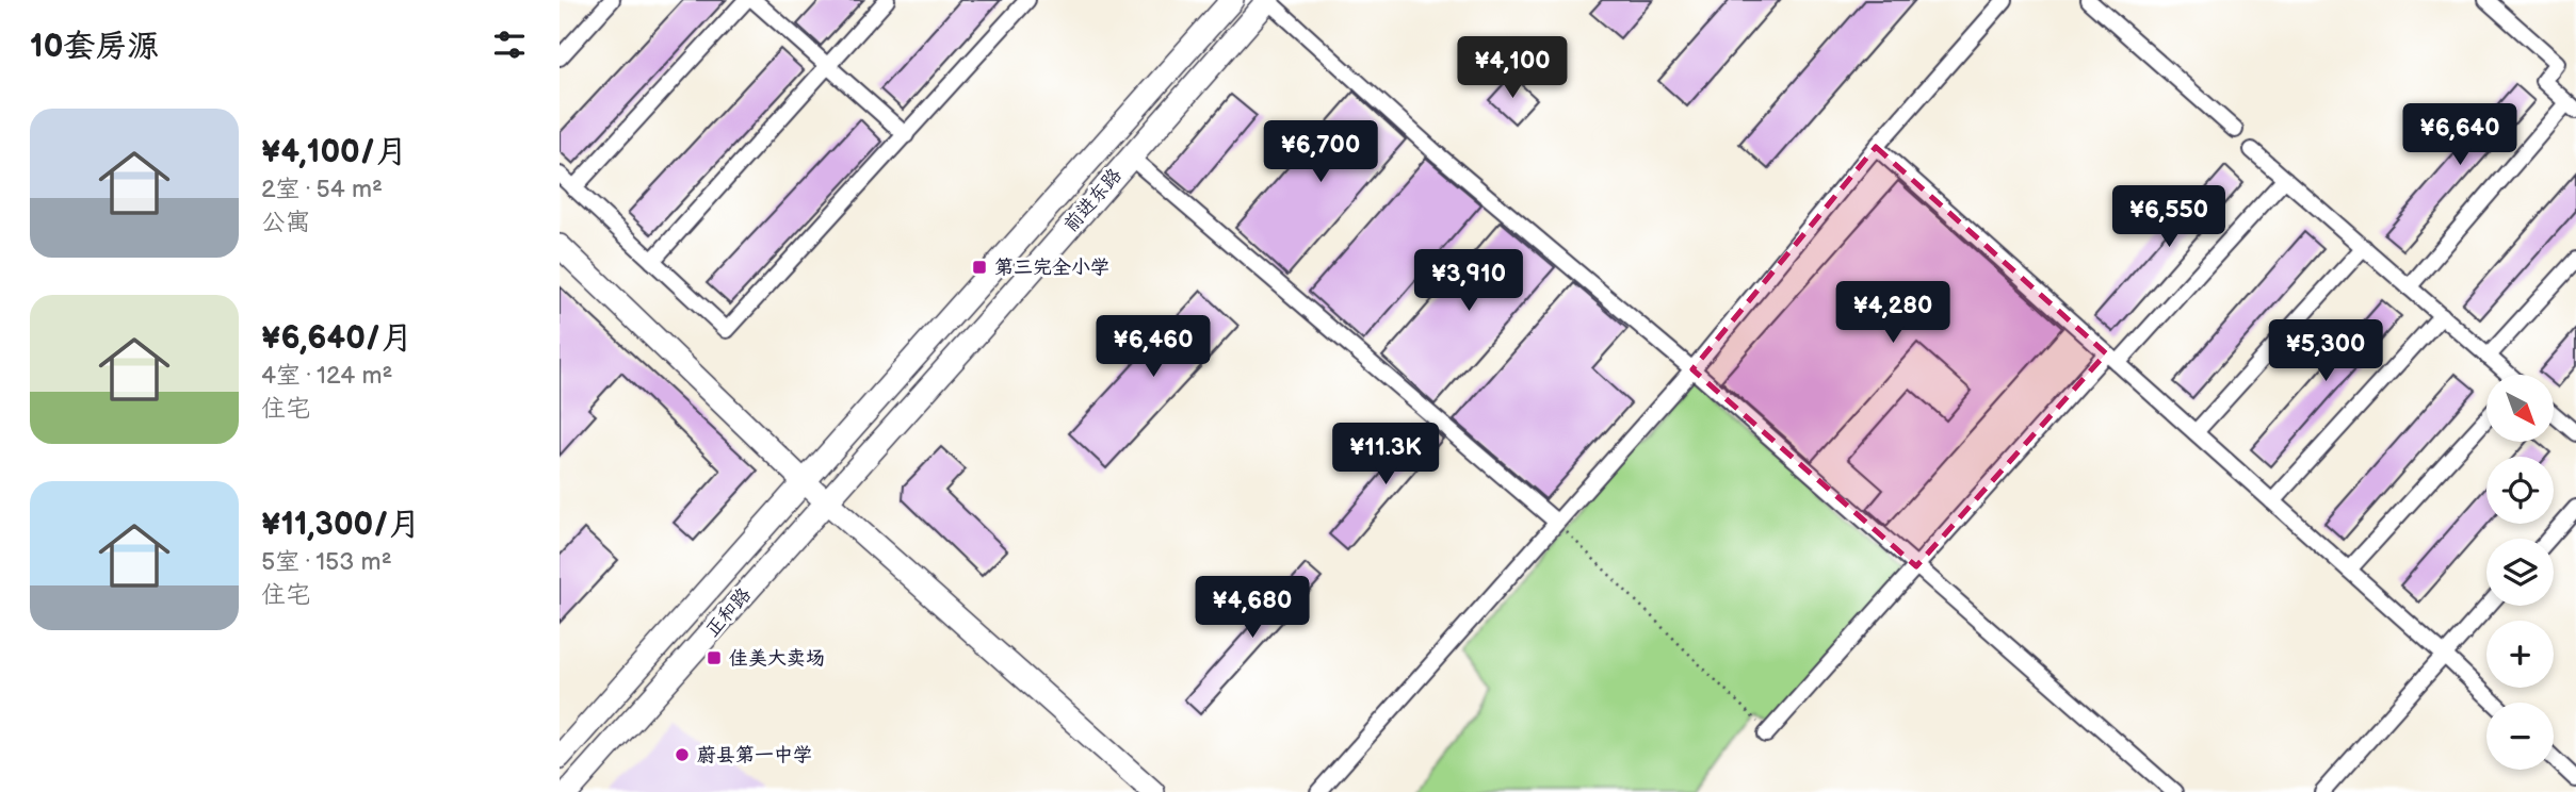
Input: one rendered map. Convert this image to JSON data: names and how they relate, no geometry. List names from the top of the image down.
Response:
{
  "streets": {
    "main road": ["前进东路", "正和路"]
  },
  "crossings": [
    ["前进东路", "正和路"]
  ],
  "places": {
    "transit": ["第三完全小学", "佳美大卖场"],
    "other": ["蔚县第一中学"]
  },
  "north": "bottom right",
  "page": {
    "heading": "10套房源",
    "price": [
      "¥4,100",
      "¥6,640",
      "¥6,700",
      "¥6,550",
      "¥3,910",
      "¥4,280",
      "¥6,460",
      "¥5,300",
      "¥11.3K",
      "¥4,680"
    ],
    "list": [
      {
        "name": "¥4,100/月",
        "note": "2室 · 54 m² · 公寓"
      },
      {
        "name": "¥6,640/月",
        "note": "4室 · 124 m² · 住宅"
      },
      {
        "name": "¥11,300/月",
        "note": "5室 · 153 m² · 住宅"
      }
    ],
    "map_buttons": ["+", "−"]
  }
}
